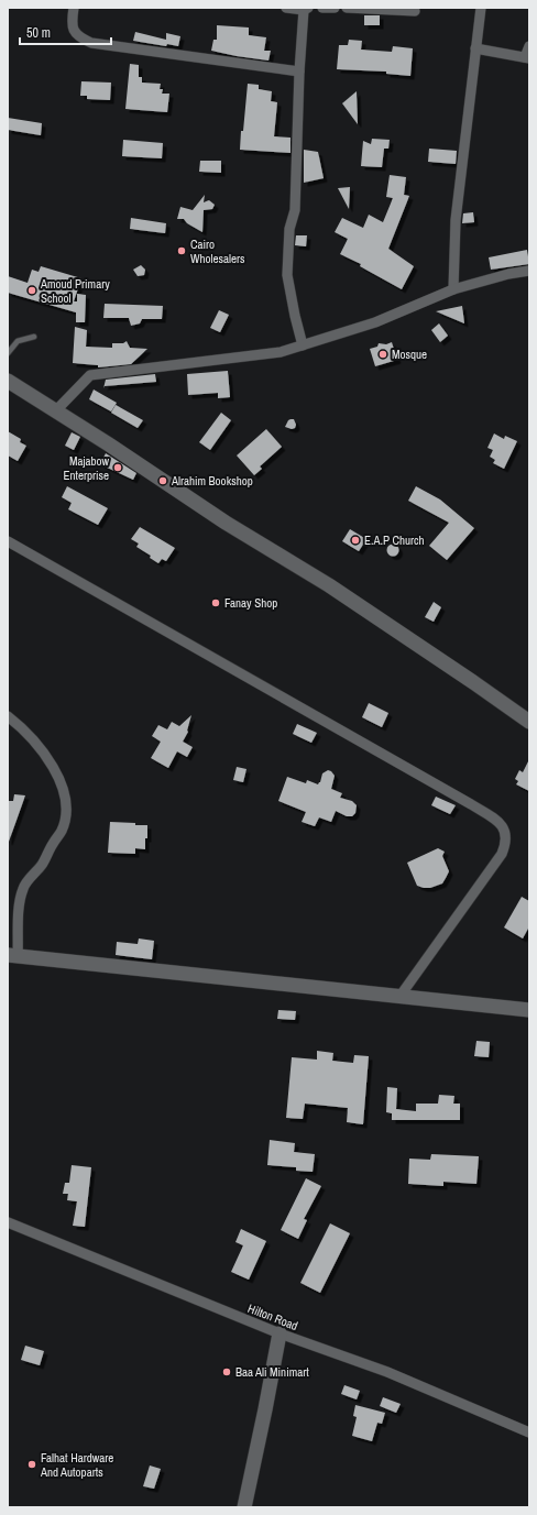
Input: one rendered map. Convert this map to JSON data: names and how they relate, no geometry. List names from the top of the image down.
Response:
{
  "streets": {
    "street": ["Hilton Road"]
  },
  "places": [
    "Cairo Wholesalers",
    "Amoud Primary School",
    "Mosque",
    "Majabow Enterprise",
    "Alrahim Bookshop",
    "E.A.P Church",
    "Fanay Shop",
    "Baa Ali Minimart",
    "Falhat Hardware And Autoparts"
  ],
  "scale_bar": "50 m"
}
